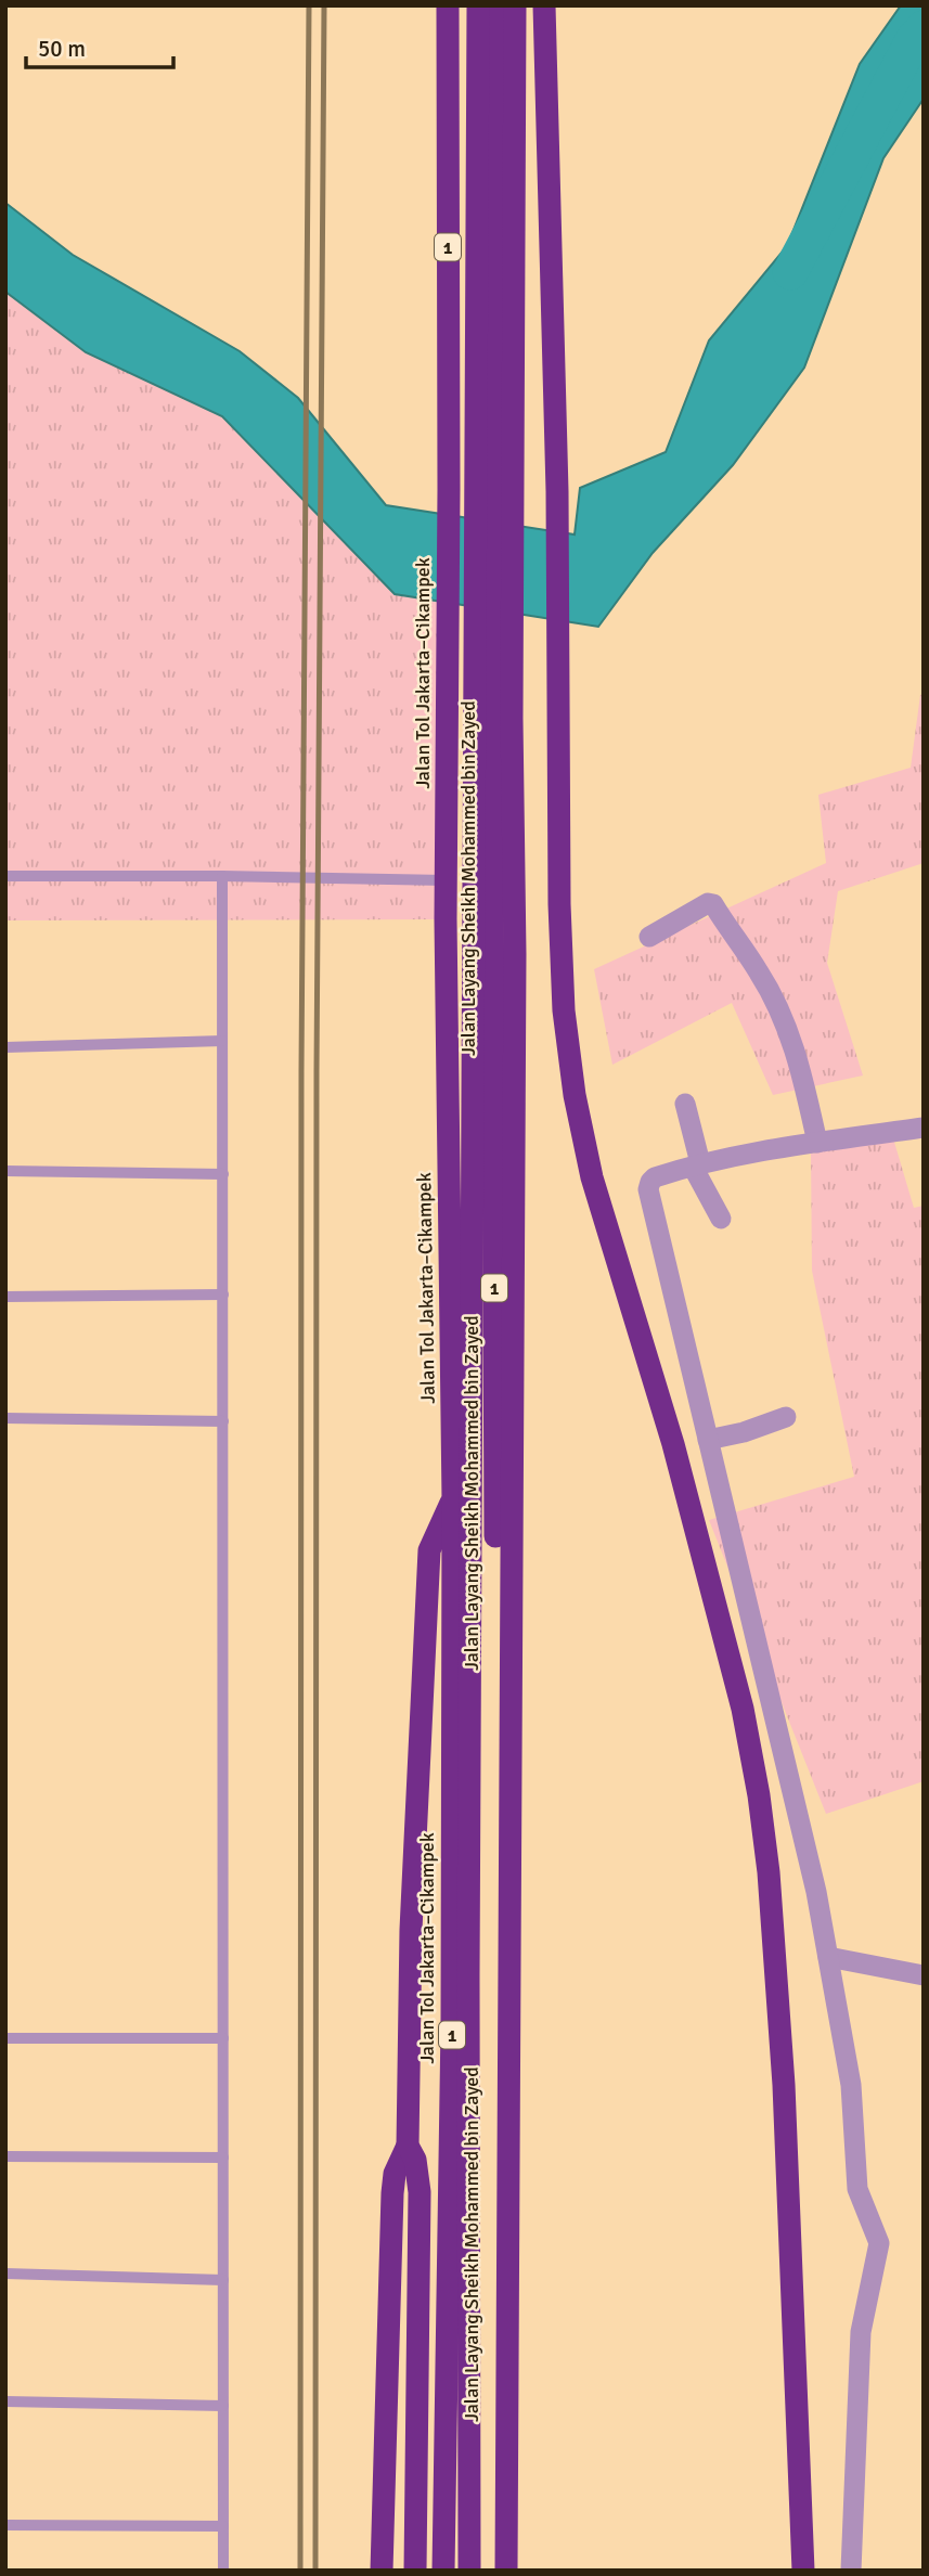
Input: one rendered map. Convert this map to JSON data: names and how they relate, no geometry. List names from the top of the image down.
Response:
{
  "streets": {
    "highway": ["1", "Jalan Tol Jakarta–Cikampek", "Jalan Layang Sheikh Mohammed bin Zayed"]
  },
  "scale_bar": "50 m"
}
